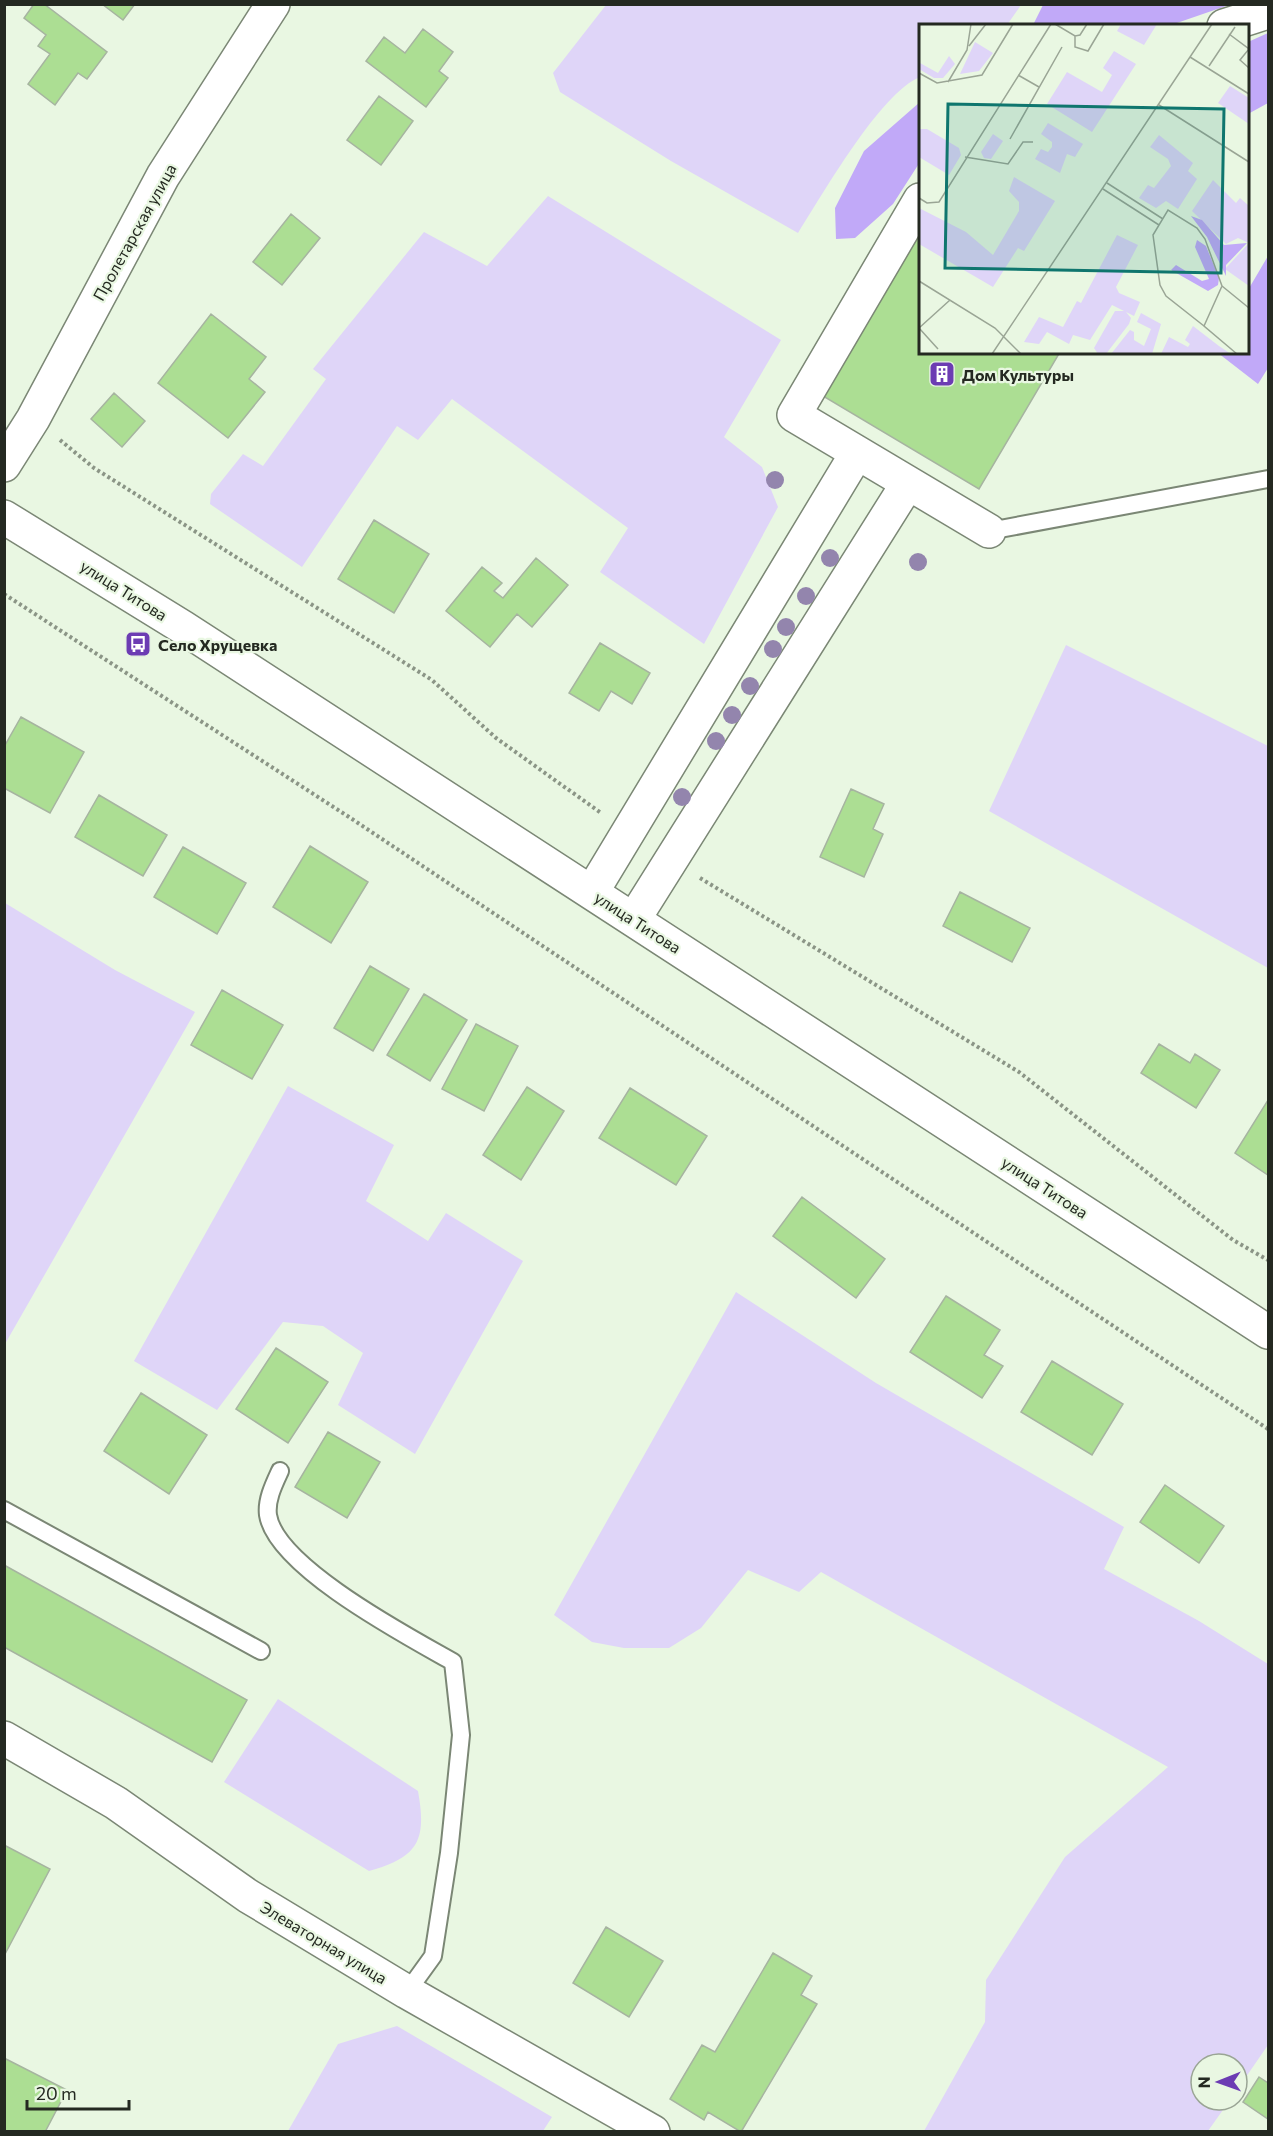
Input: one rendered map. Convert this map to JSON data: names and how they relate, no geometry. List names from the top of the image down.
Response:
{
  "streets": {
    "street": ["Пролетарская улица", "улица Титова", "Элеваторная улица"]
  },
  "places": {
    "building": ["Дом Культуры"],
    "bus stop": ["Село Хрущевка"]
  },
  "scale_bar": "20 m",
  "north": "left"
}
